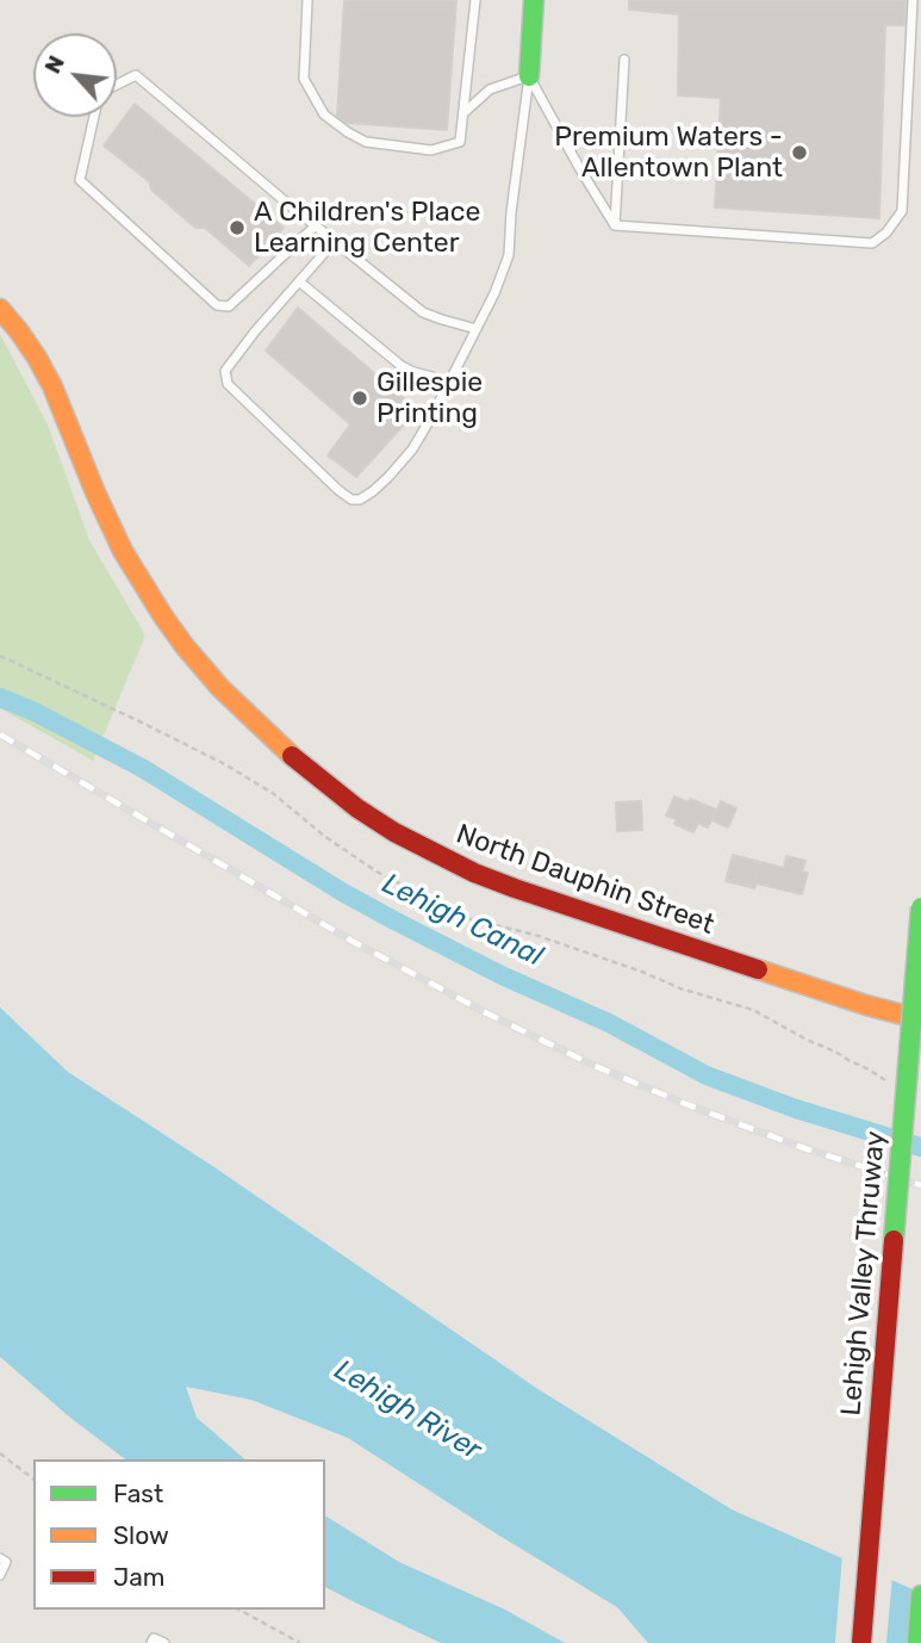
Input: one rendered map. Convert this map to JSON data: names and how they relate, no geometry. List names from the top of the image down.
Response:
{
  "streets": {
    "main road": ["North Dauphin Street", "Lehigh Valley Thruway"]
  },
  "water": ["Lehigh Canal", "Lehigh River"],
  "places": ["Premium Waters - Allentown Plant", "A Children's Place Learning Center", "Gillespie Printing"],
  "legend": ["Fast", "Slow", "Jam"],
  "north": "top left"
}
